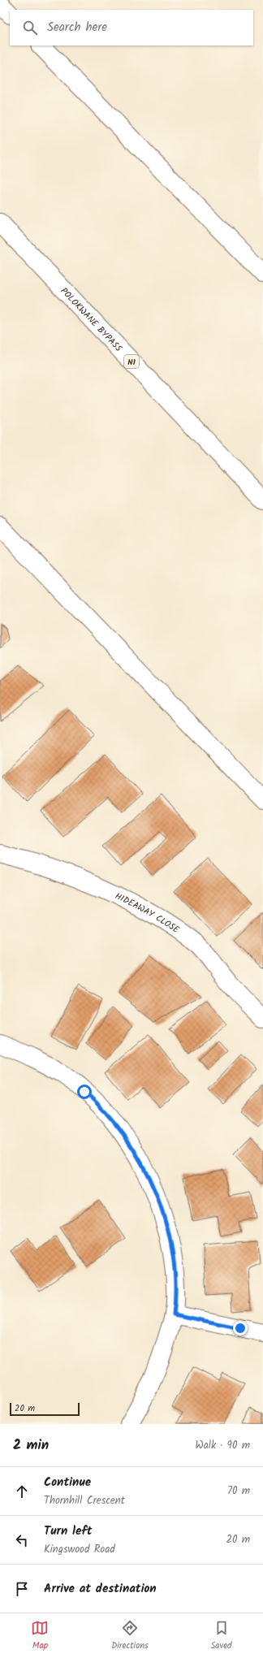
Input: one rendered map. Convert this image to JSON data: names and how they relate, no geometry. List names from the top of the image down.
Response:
{
  "streets": {
    "main road": ["POLOKWANE BYPASS", "N1", "HIDEAWAY CLOSE"]
  },
  "scale_bar": "20 m",
  "page": {
    "search": "Search here",
    "scale": "20 m",
    "heading": ["2 min", "Walk · 90 m"],
    "list": [
      ["Continue", "Thornhill Crescent", "70 m"],
      ["Turn left", "Kingswood Road", "20 m"],
      "Arrive at destination"
    ],
    "nav": ["Map", "Directions", "Saved"]
  }
}
